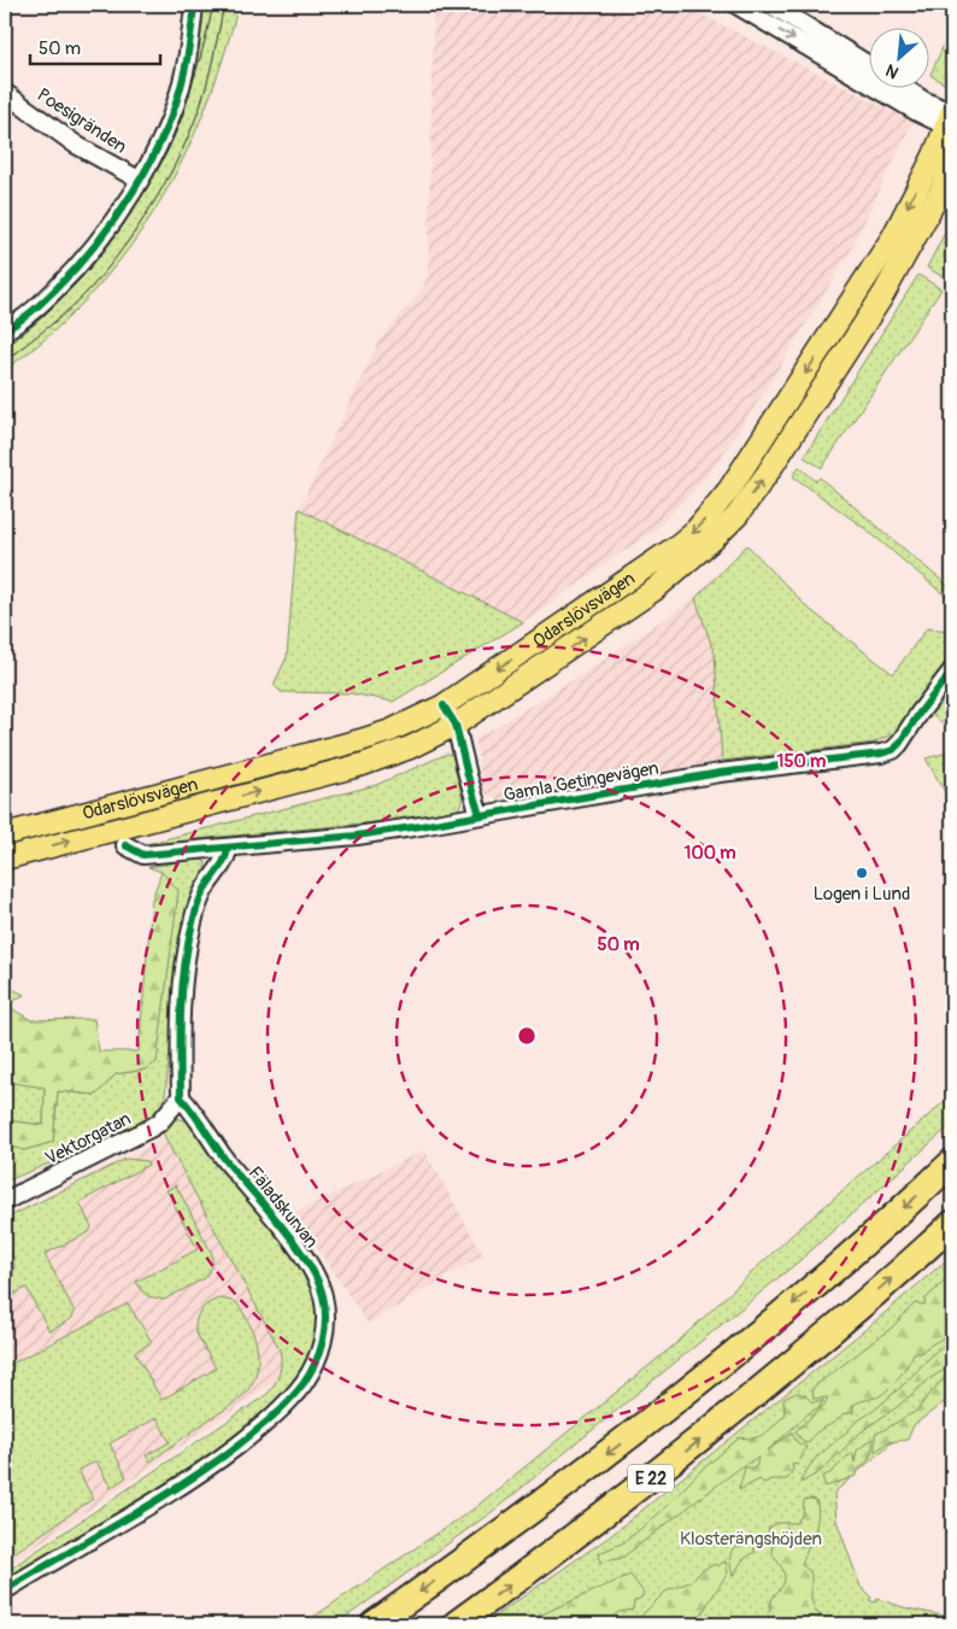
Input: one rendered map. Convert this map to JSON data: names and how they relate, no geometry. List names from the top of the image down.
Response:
{
  "streets": {
    "highway": ["E 22"],
    "main road": ["Odarslövsvägen"],
    "street": [
      "Poesigränden",
      "Gamla Getingevägen",
      "Vektorgatan",
      "Fäladskurvan"
    ]
  },
  "crossings": [
    ["Vektorgatan", "Fäladskurvan"]
  ],
  "parks": ["Klosterängshöjden"],
  "places": ["Logen i Lund"],
  "scale_bar": "50 m",
  "north": "bottom left",
  "rings": ["150 m", "100 m", "50 m"]
}
